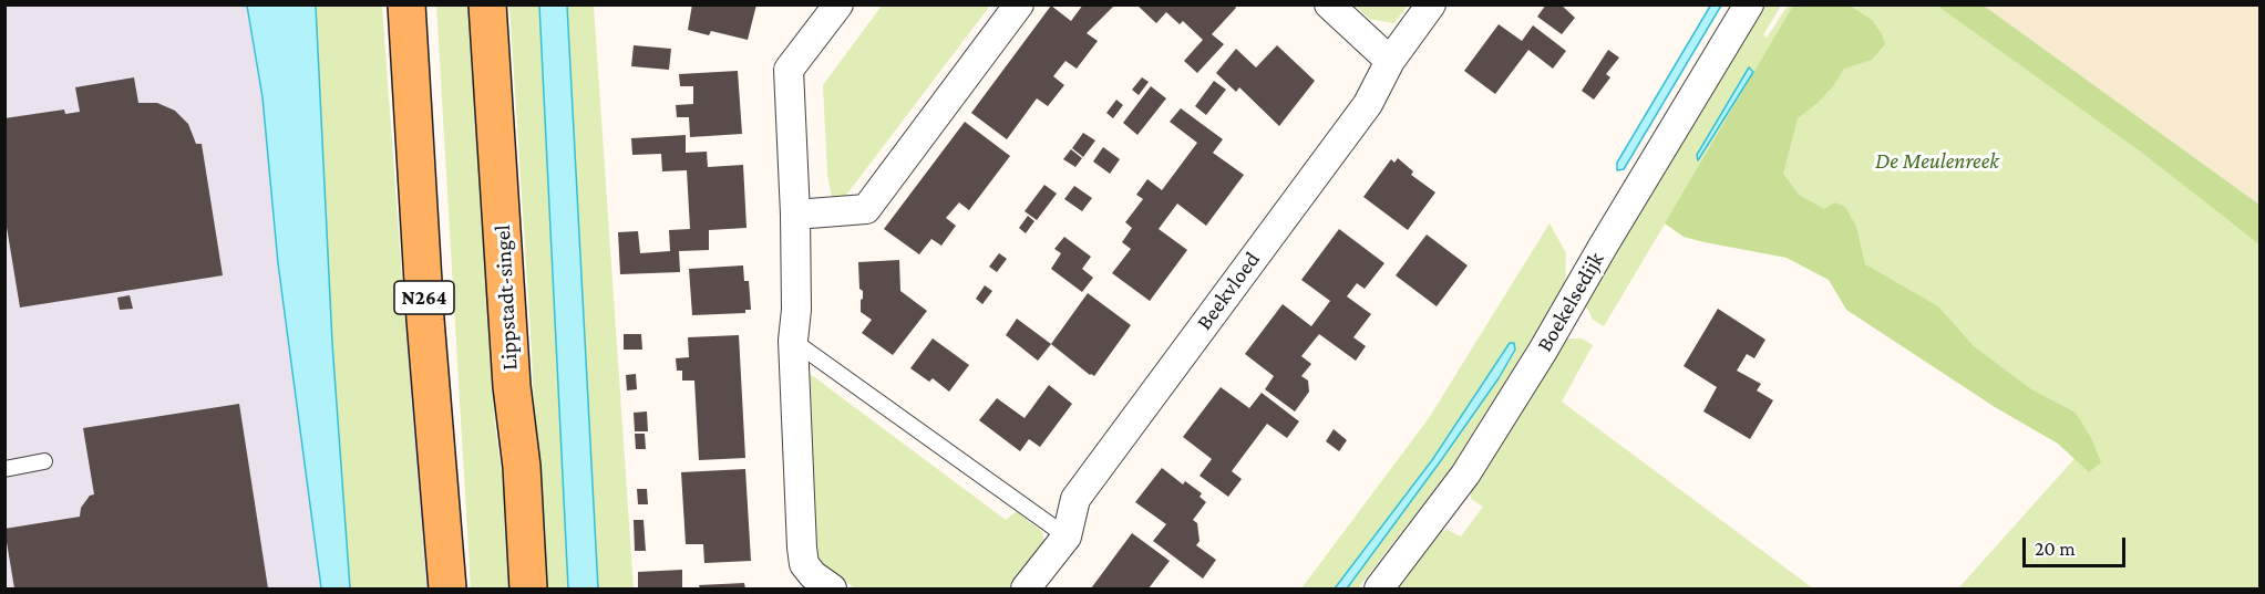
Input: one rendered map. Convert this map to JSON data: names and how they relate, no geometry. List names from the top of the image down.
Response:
{
  "streets": {
    "main road": ["N264", "Lippstadt-singel"],
    "street": ["Beekvloed", "Boekelsedijk"]
  },
  "parks": ["De Meulenreek"],
  "scale_bar": "20 m"
}
